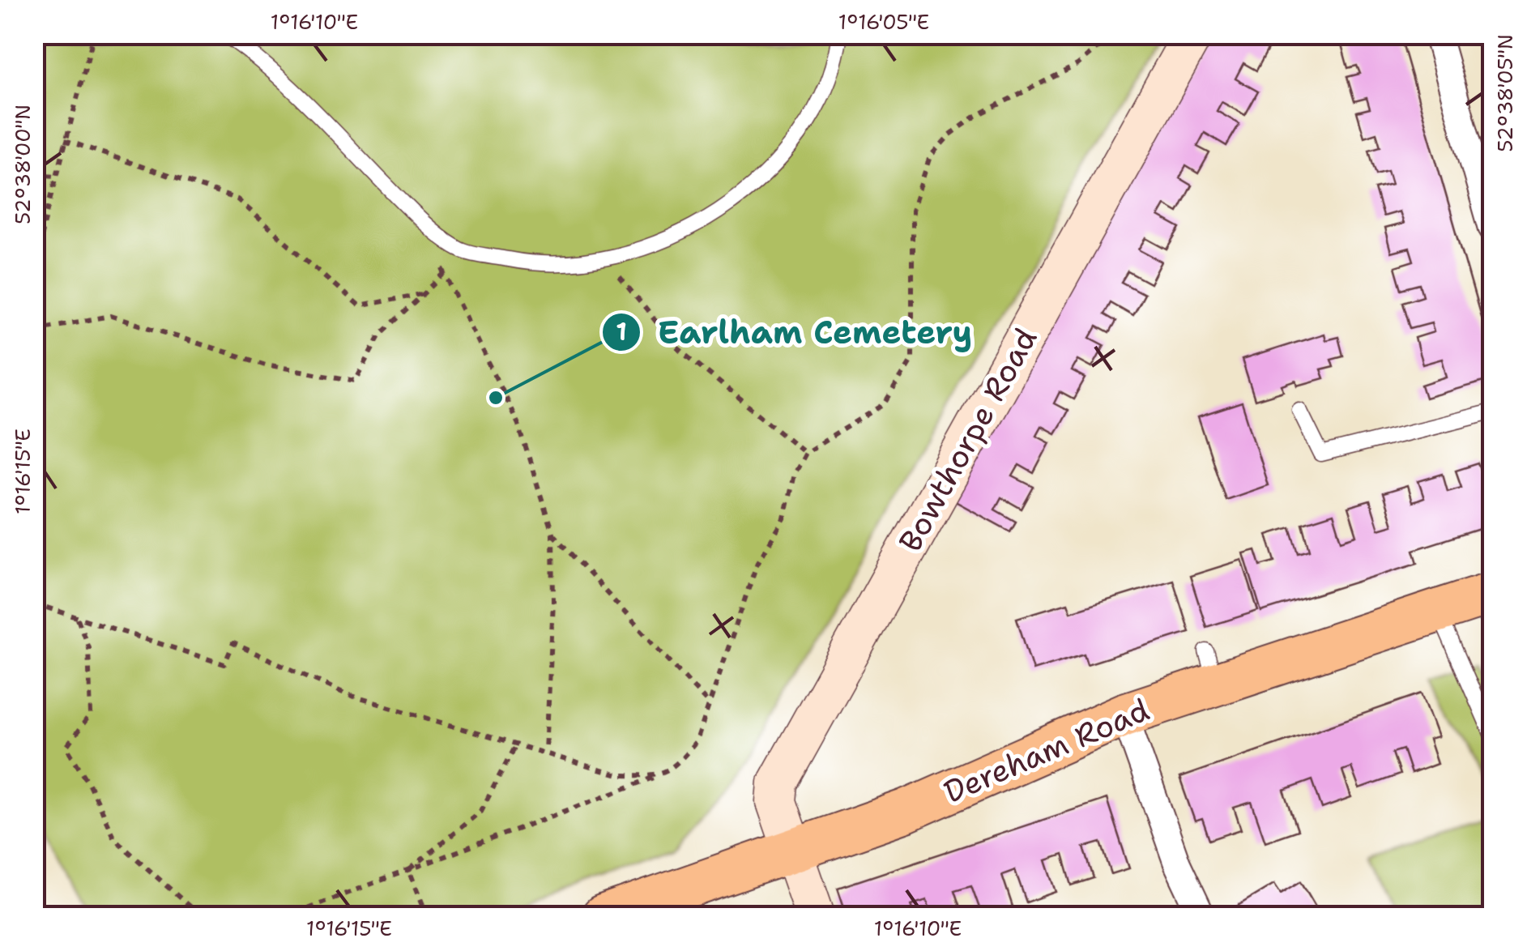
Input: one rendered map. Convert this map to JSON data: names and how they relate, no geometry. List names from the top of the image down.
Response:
{
  "streets": {
    "main road": ["Dereham Road"],
    "street": ["Bowthorpe Road"]
  },
  "crossings": [
    ["Bowthorpe Road", "Dereham Road"]
  ],
  "places": ["Earlham Cemetery"],
  "coordinates": [
    "1°16'10\"E",
    "1°16'05\"E",
    "52°38'05\"N",
    "52°38'00\"N",
    "1°16'15\"E"
  ]
}
